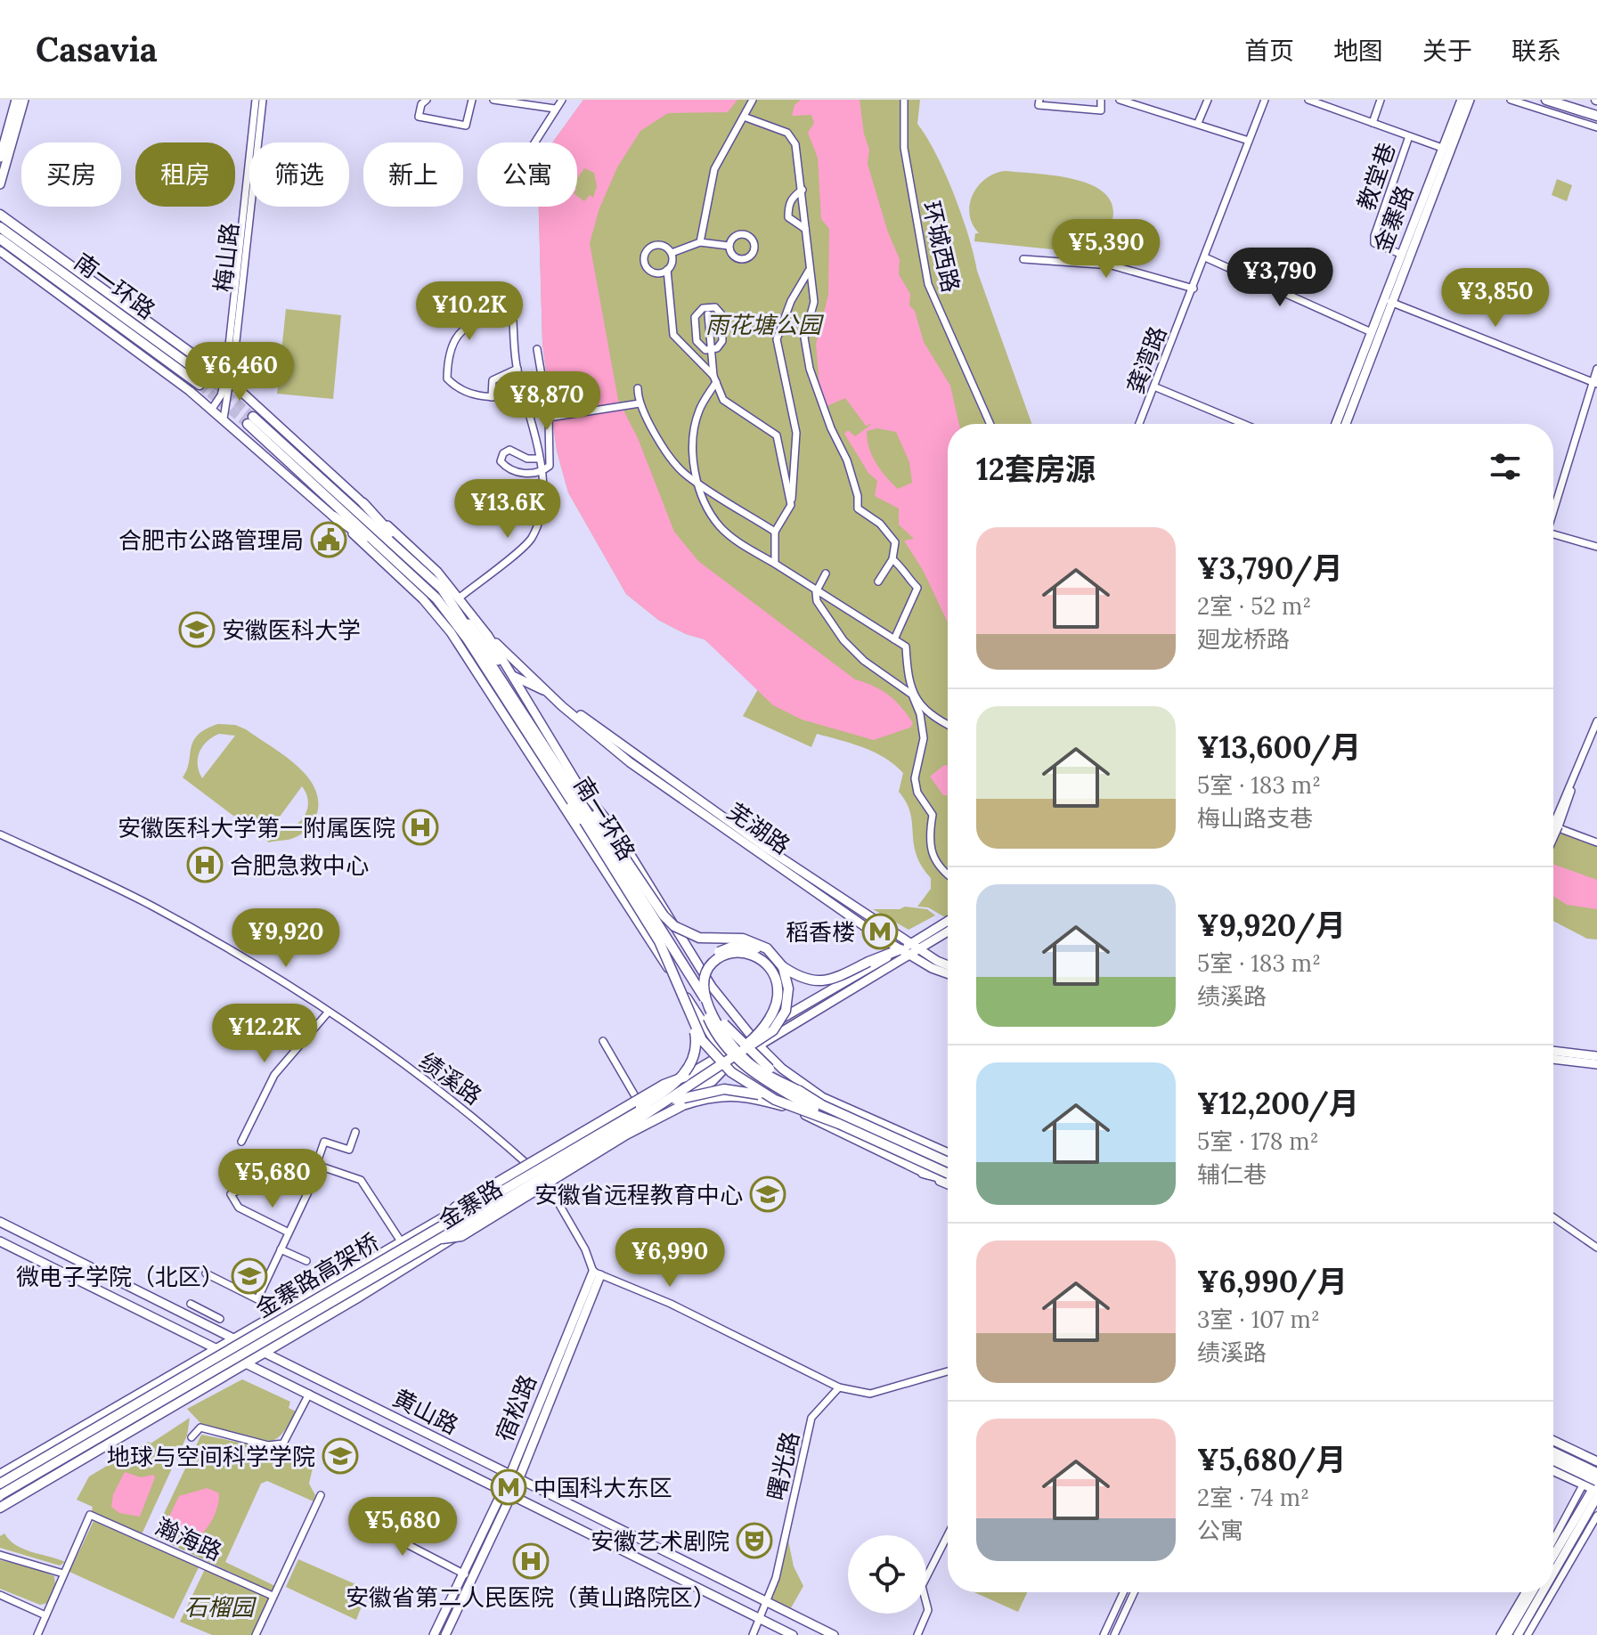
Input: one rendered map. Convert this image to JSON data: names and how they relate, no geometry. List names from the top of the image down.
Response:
{
  "streets": {
    "highway": ["金寨路", "南一环路", "金寨路高架桥"],
    "main road": ["芜湖路", "宿松路", "黄山路"],
    "street": [
      "教堂巷",
      "环城西路",
      "梅山路",
      "龚湾路",
      "绩溪路",
      "曙光路",
      "瀚海路"
    ]
  },
  "crossings": [
    ["教堂巷", "金寨路"],
    ["金寨路", "芜湖路"],
    ["金寨路", "绩溪路"],
    ["金寨路", "黄山路"],
    ["南一环路", "金寨路高架桥"],
    ["绩溪路", "宿松路"],
    ["宿松路", "黄山路"],
    ["黄山路", "曙光路"]
  ],
  "parks": ["雨花塘公园", "石榴园"],
  "places": {
    "public building": ["合肥市公路管理局"],
    "school or university": [
      "安徽医科大学",
      "安徽省远程教育中心",
      "微电子学院（北区）",
      "地球与空间科学学院"
    ],
    "hospital": ["安徽医科大学第一附属医院", "合肥急救中心", "安徽省第二人民医院（黄山路院区）"],
    "metro station": ["稻香楼", "中国科大东区"],
    "theatre": ["安徽艺术剧院"]
  },
  "page": {
    "header": "Casavia",
    "nav": [
      "首页",
      "地图",
      "关于",
      "联系"
    ],
    "chip": [
      "买房",
      "租房",
      "筛选",
      "新上",
      "公寓"
    ],
    "price": [
      "¥5,390",
      "¥3,790",
      "¥3,850",
      "¥10.2K",
      "¥6,460",
      "¥8,870",
      "¥13.6K",
      "¥9,920",
      "¥12.2K",
      "¥5,680",
      "¥6,990",
      "¥5,680"
    ],
    "heading": "12套房源",
    "list": [
      {
        "name": "¥3,790/月",
        "note": "2室 · 52 m² · 廻龙桥路"
      },
      {
        "name": "¥13,600/月",
        "note": "5室 · 183 m² · 梅山路支巷"
      },
      {
        "name": "¥9,920/月",
        "note": "5室 · 183 m² · 绩溪路"
      },
      {
        "name": "¥12,200/月",
        "note": "5室 · 178 m² · 辅仁巷"
      },
      {
        "name": "¥6,990/月",
        "note": "3室 · 107 m² · 绩溪路"
      },
      {
        "name": "¥5,680/月",
        "note": "2室 · 74 m² · 公寓"
      }
    ]
  }
}
